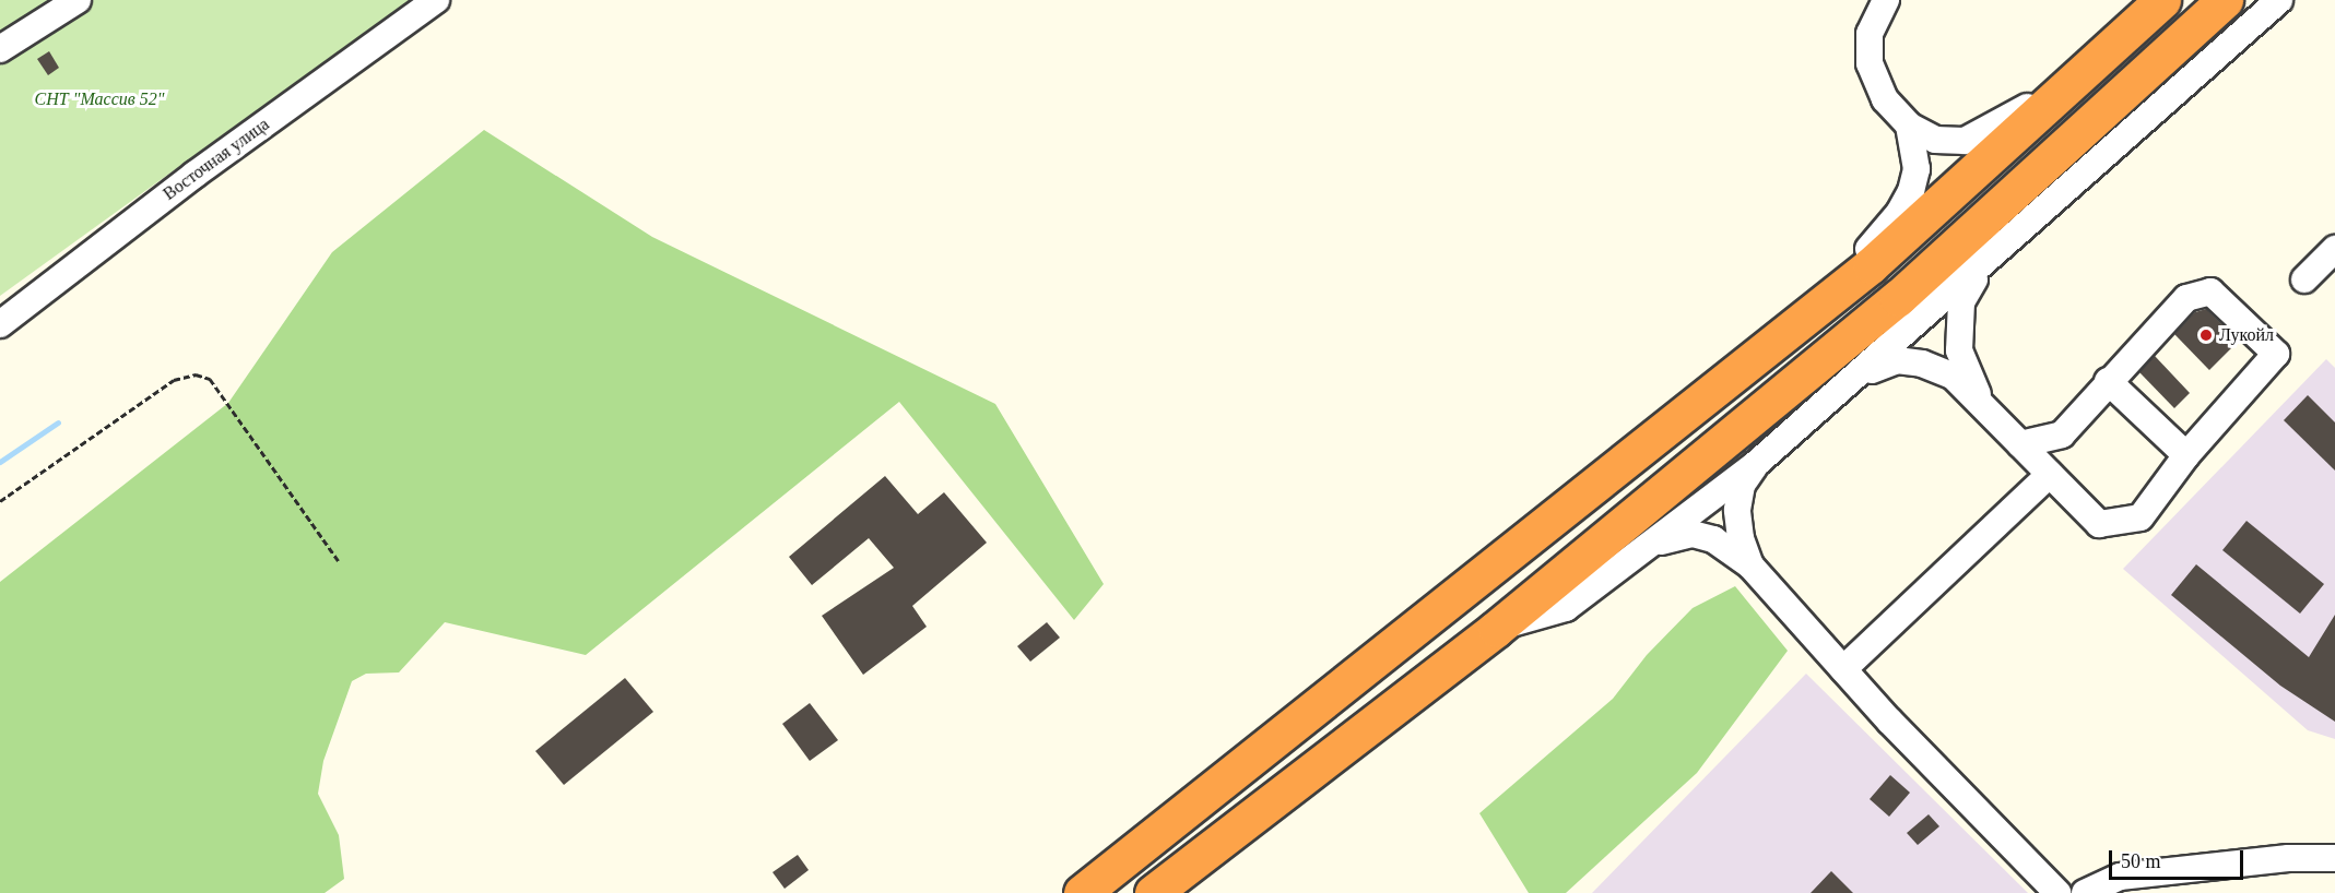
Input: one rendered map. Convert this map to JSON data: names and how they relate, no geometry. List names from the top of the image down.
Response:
{
  "streets": {
    "street": ["Восточная улица"]
  },
  "parks": ["СНТ \"Массив 52\""],
  "places": ["Лукойл"],
  "scale_bar": "50 m"
}
